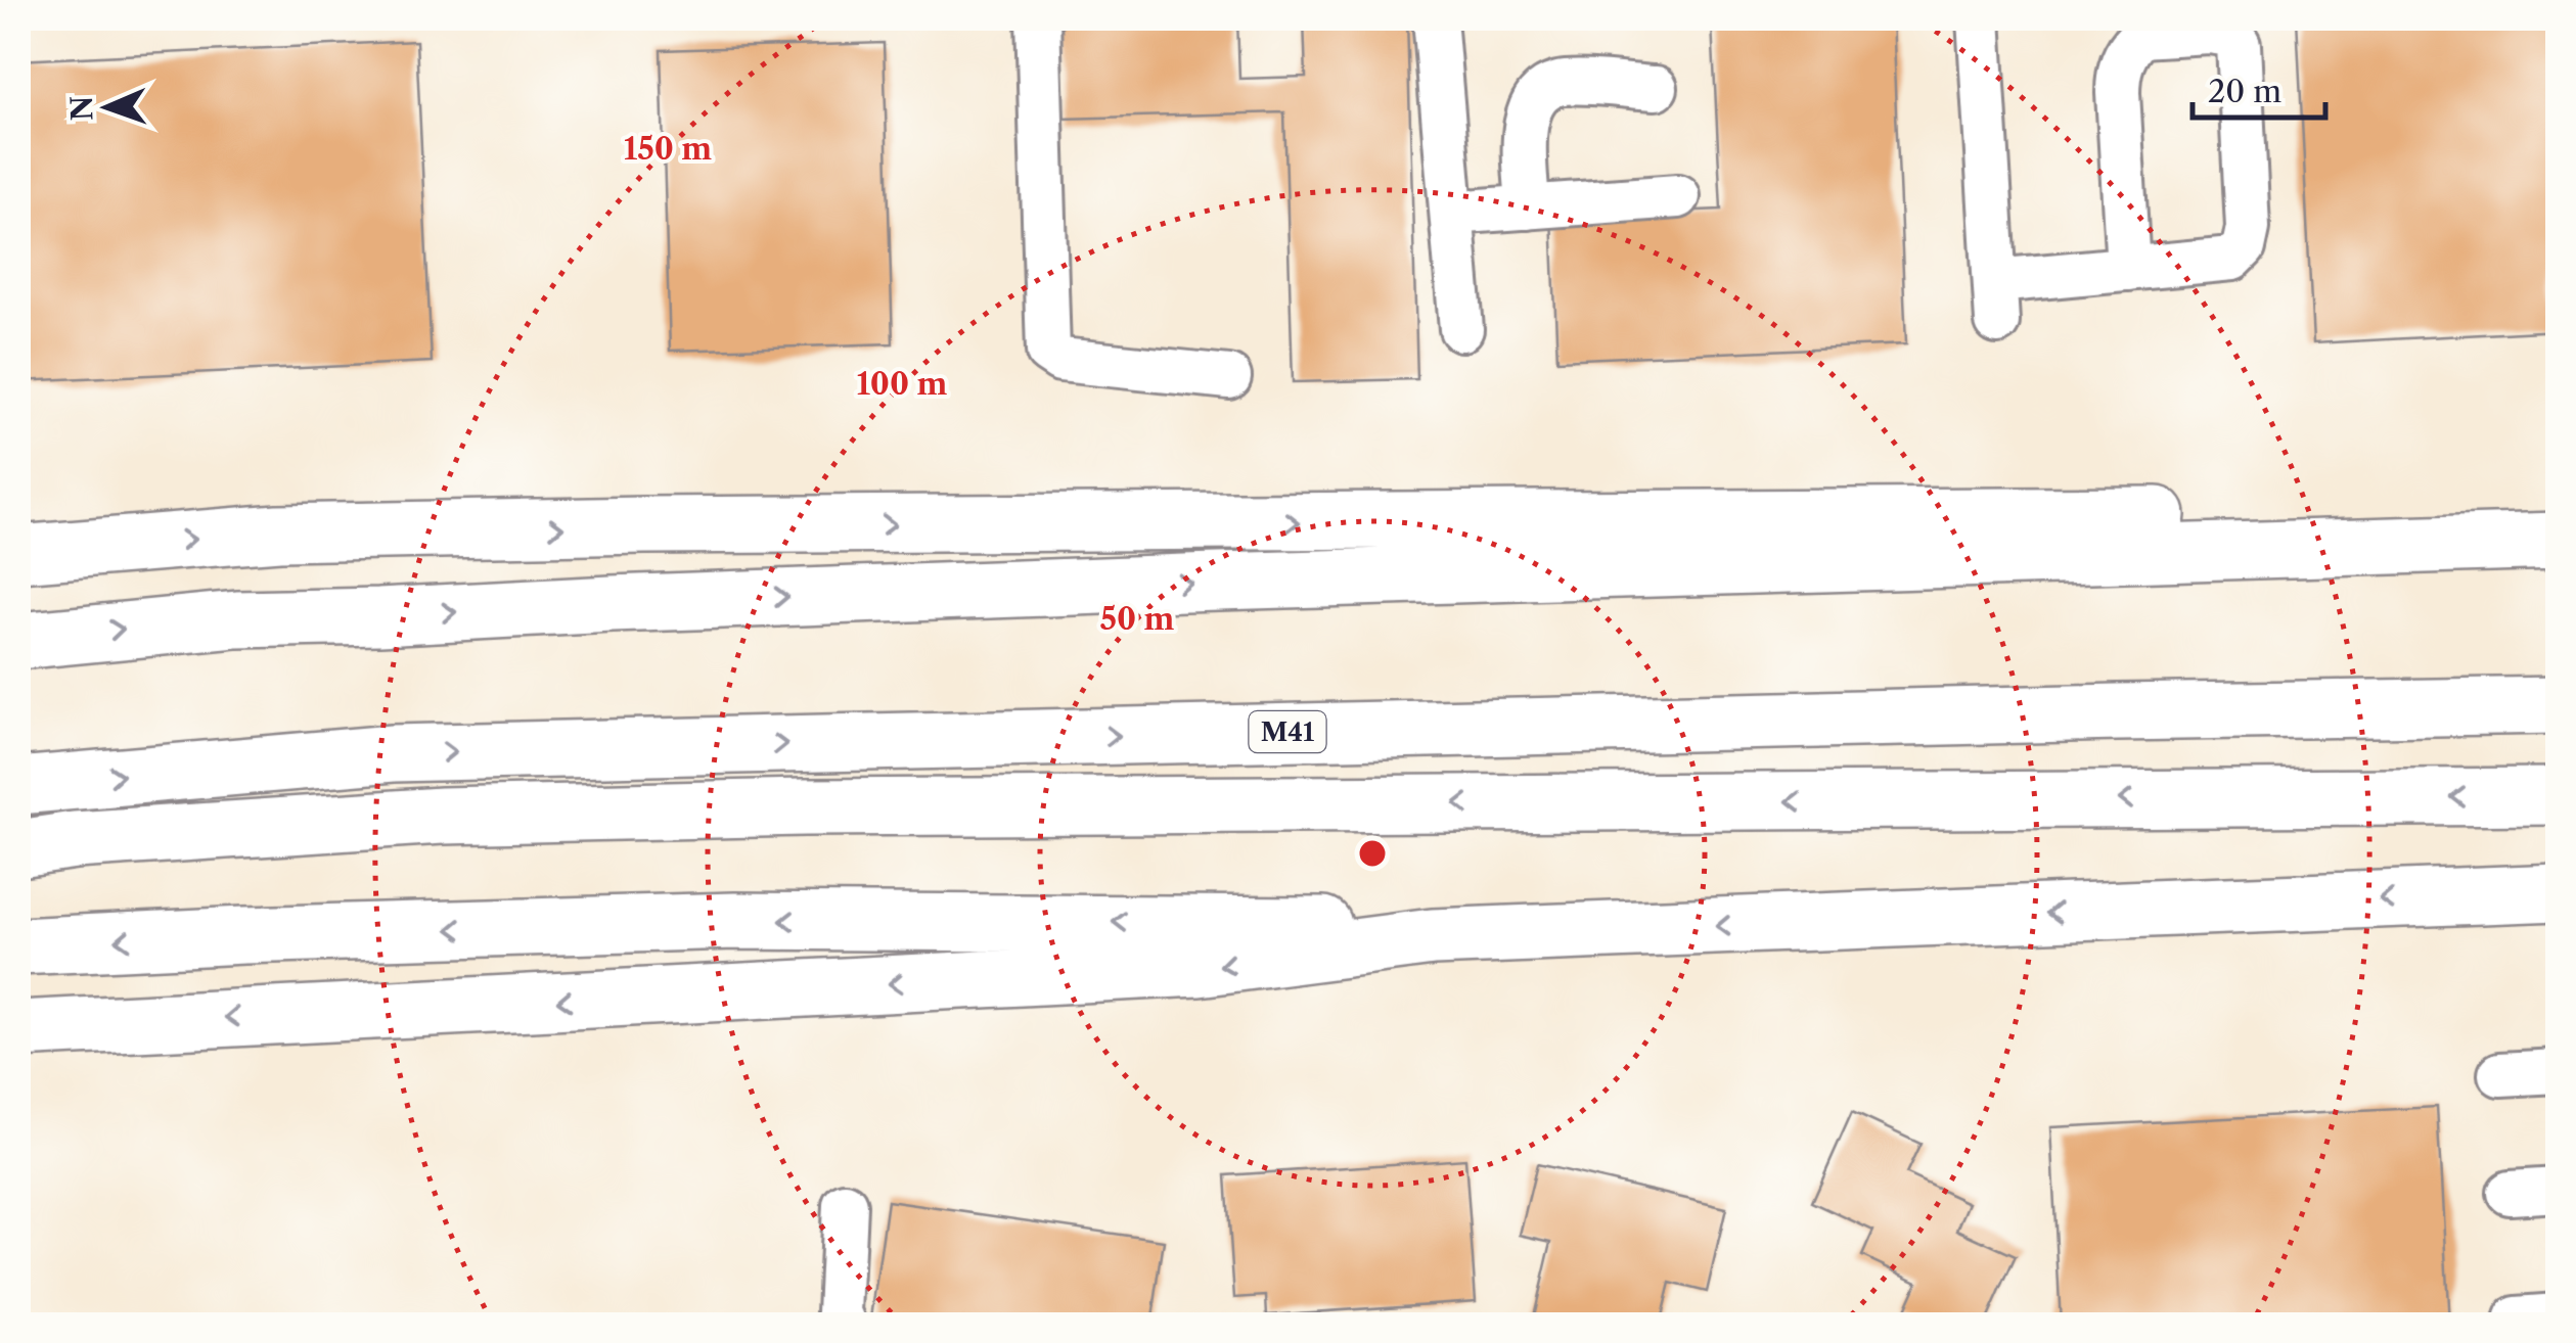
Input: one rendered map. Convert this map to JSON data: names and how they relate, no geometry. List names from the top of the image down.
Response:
{
  "streets": {
    "highway": ["M41"]
  },
  "scale_bar": "20 m",
  "north": "left",
  "rings": ["150 m", "100 m", "50 m"]
}
